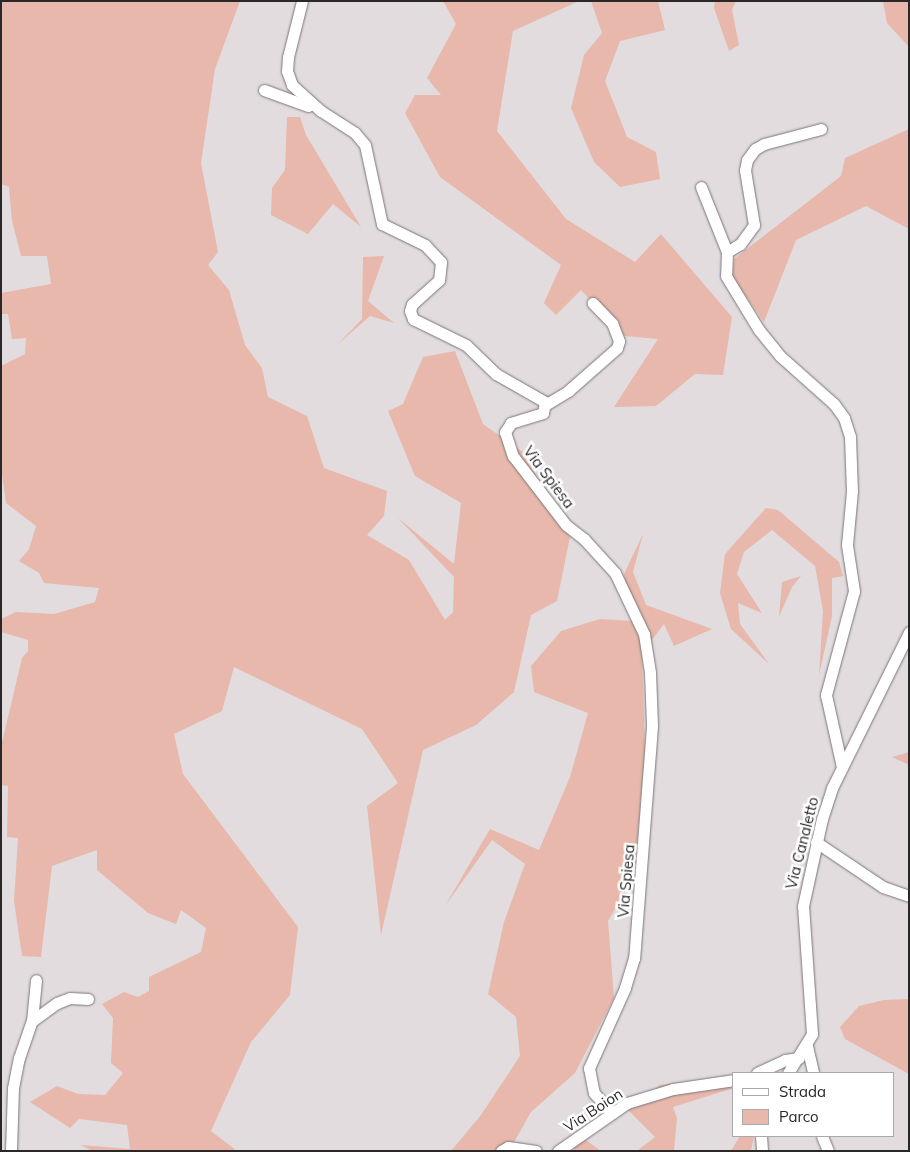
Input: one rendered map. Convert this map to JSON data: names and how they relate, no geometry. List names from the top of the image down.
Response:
{
  "streets": {
    "street": ["Via Spiesa", "Via Canaletto", "Via Boion"]
  },
  "crossings": [
    ["Via Spiesa", "Via Boion"]
  ],
  "legend": ["Strada", "Parco"]
}
